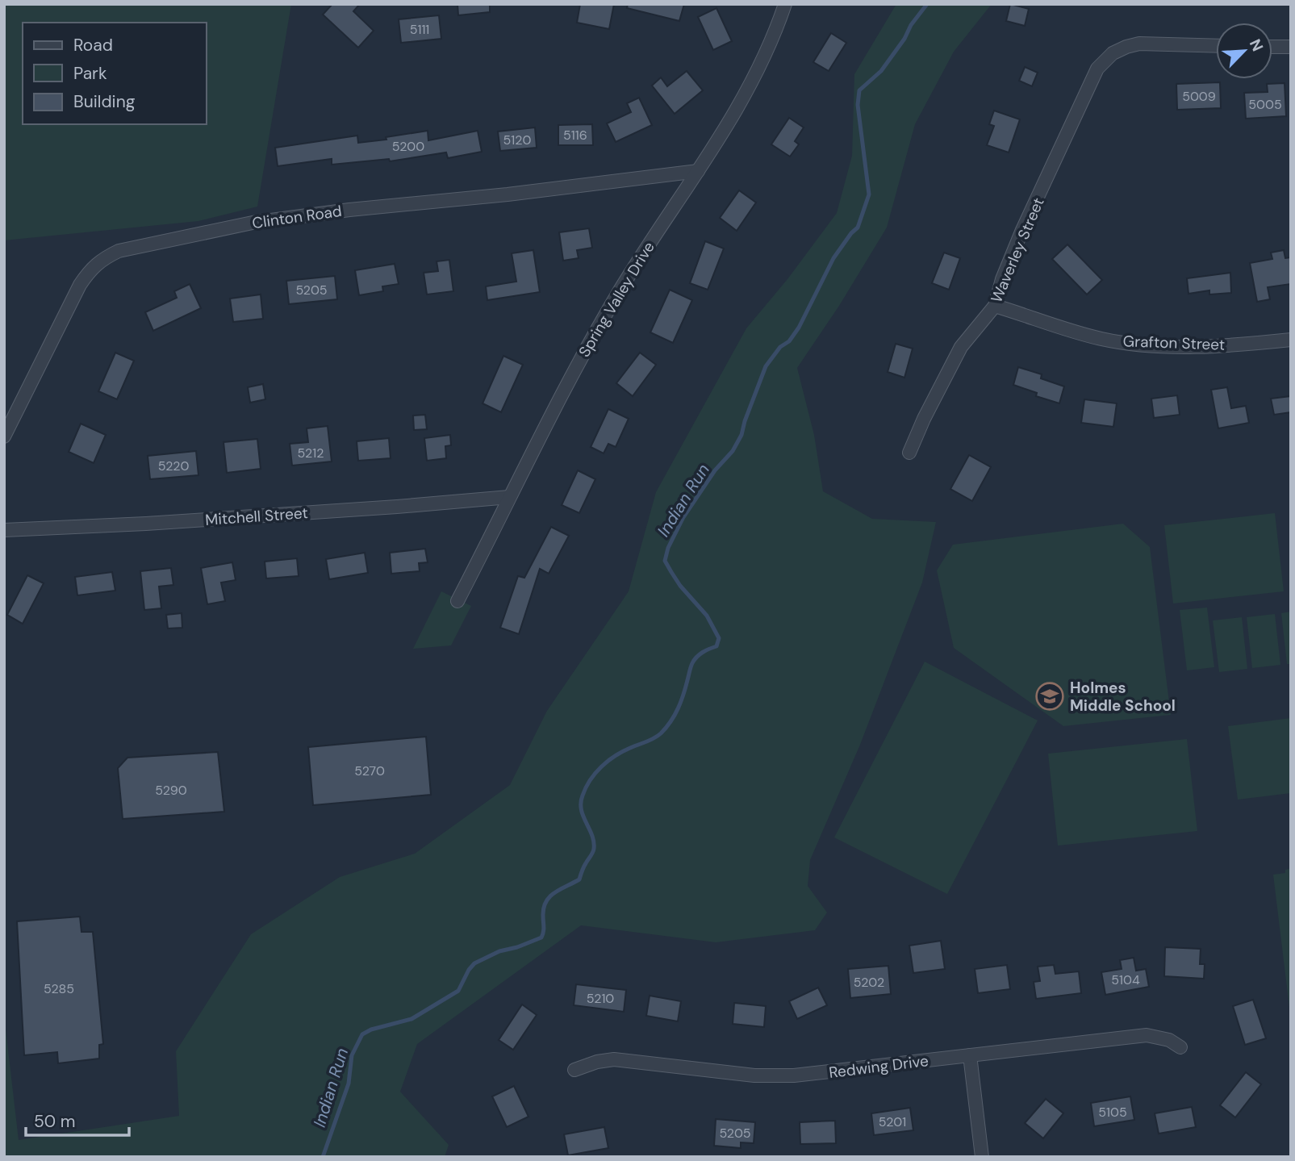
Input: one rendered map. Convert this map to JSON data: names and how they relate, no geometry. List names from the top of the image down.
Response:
{
  "streets": {
    "street": [
      "Clinton Road",
      "Waverley Street",
      "Spring Valley Drive",
      "Grafton Street",
      "Mitchell Street",
      "Redwing Drive"
    ]
  },
  "crossings": [
    ["Clinton Road", "Spring Valley Drive"],
    ["Waverley Street", "Grafton Street"],
    ["Spring Valley Drive", "Mitchell Street"]
  ],
  "water": ["Indian Run"],
  "places": {
    "school or university": ["Holmes Middle School"]
  },
  "house_numbers": [
    "5111",
    "5009",
    "5005",
    "5116",
    "5120",
    "5200",
    "5205",
    "5212",
    "5220",
    "5270",
    "5290",
    "5104",
    "5202",
    "5285",
    "5210",
    "5105",
    "5201",
    "5205"
  ],
  "legend": ["Road", "Park", "Building"],
  "scale_bar": "50 m",
  "north": "top right"
}
